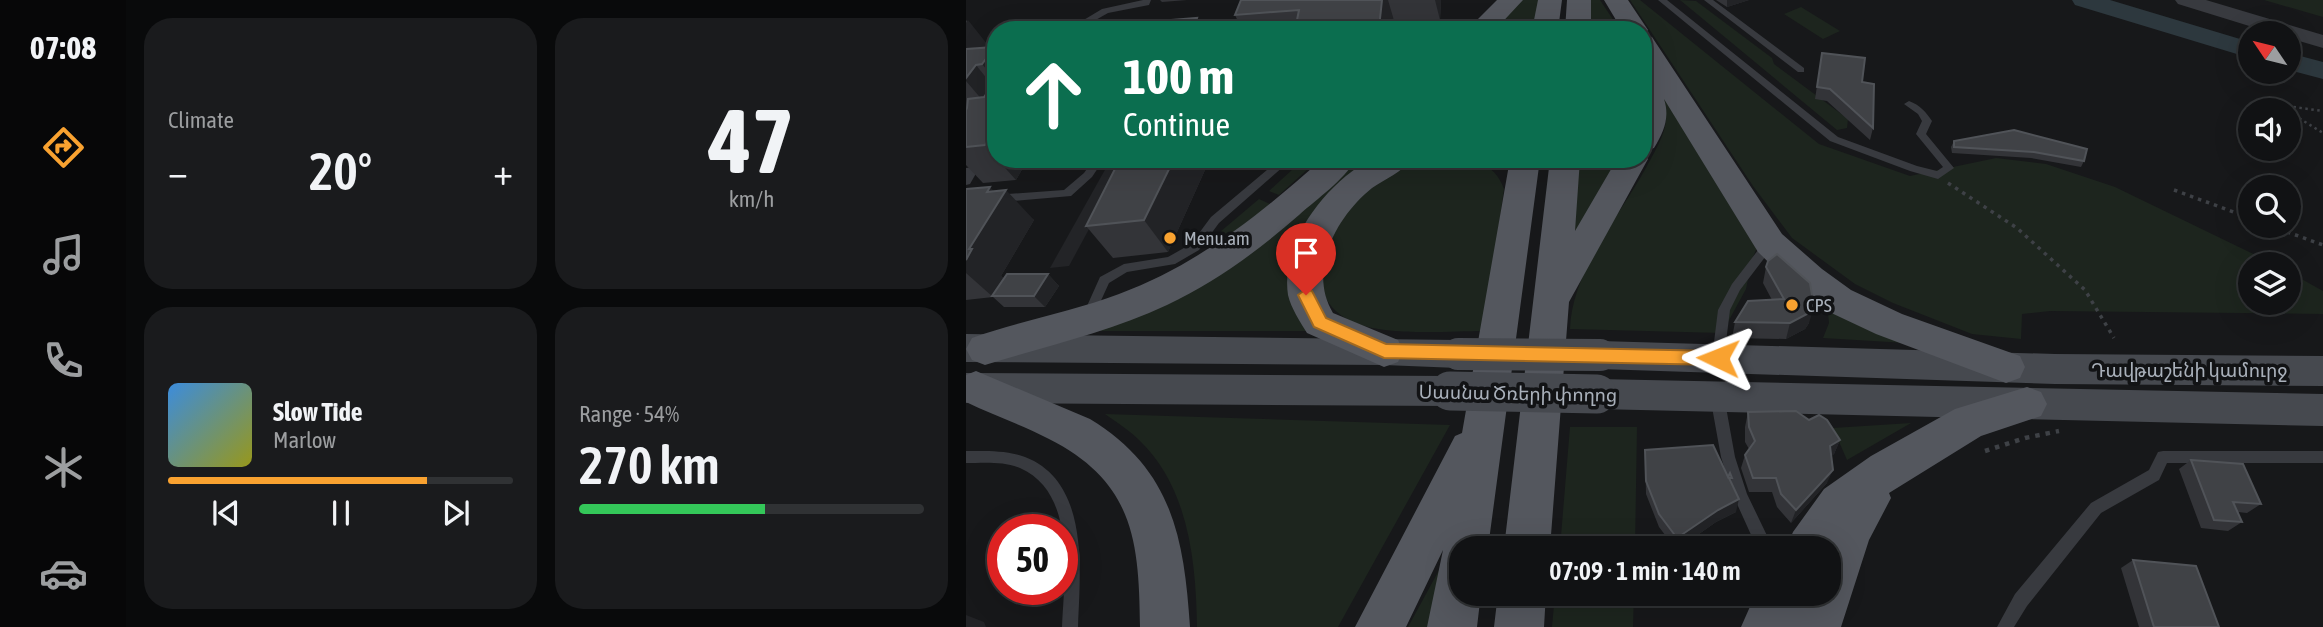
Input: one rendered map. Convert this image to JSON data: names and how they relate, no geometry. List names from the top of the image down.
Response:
{
  "streets": {
    "main road": ["Դավթաշենի կամուրջ", "Սասնա Ծռերի փողոց"]
  },
  "crossings": [
    ["Դավթաշենի կամուրջ", "Սասնա Ծռերի փողոց"]
  ],
  "places": ["Menu.am", "CPS"],
  "north": "top left",
  "page": {
    "tabs": "07:08",
    "tile": [
      "Climate",
      ["47", "km/h"],
      ["Range · 54%", "270 km"]
    ],
    "turn": ["100 m", "Continue"],
    "heat": ["−", "20°", "+"],
    "song": ["Slow Tide", "Marlow"],
    "limit": "50",
    "trip": "07:09 · 1 min · 140 m"
  }
}
